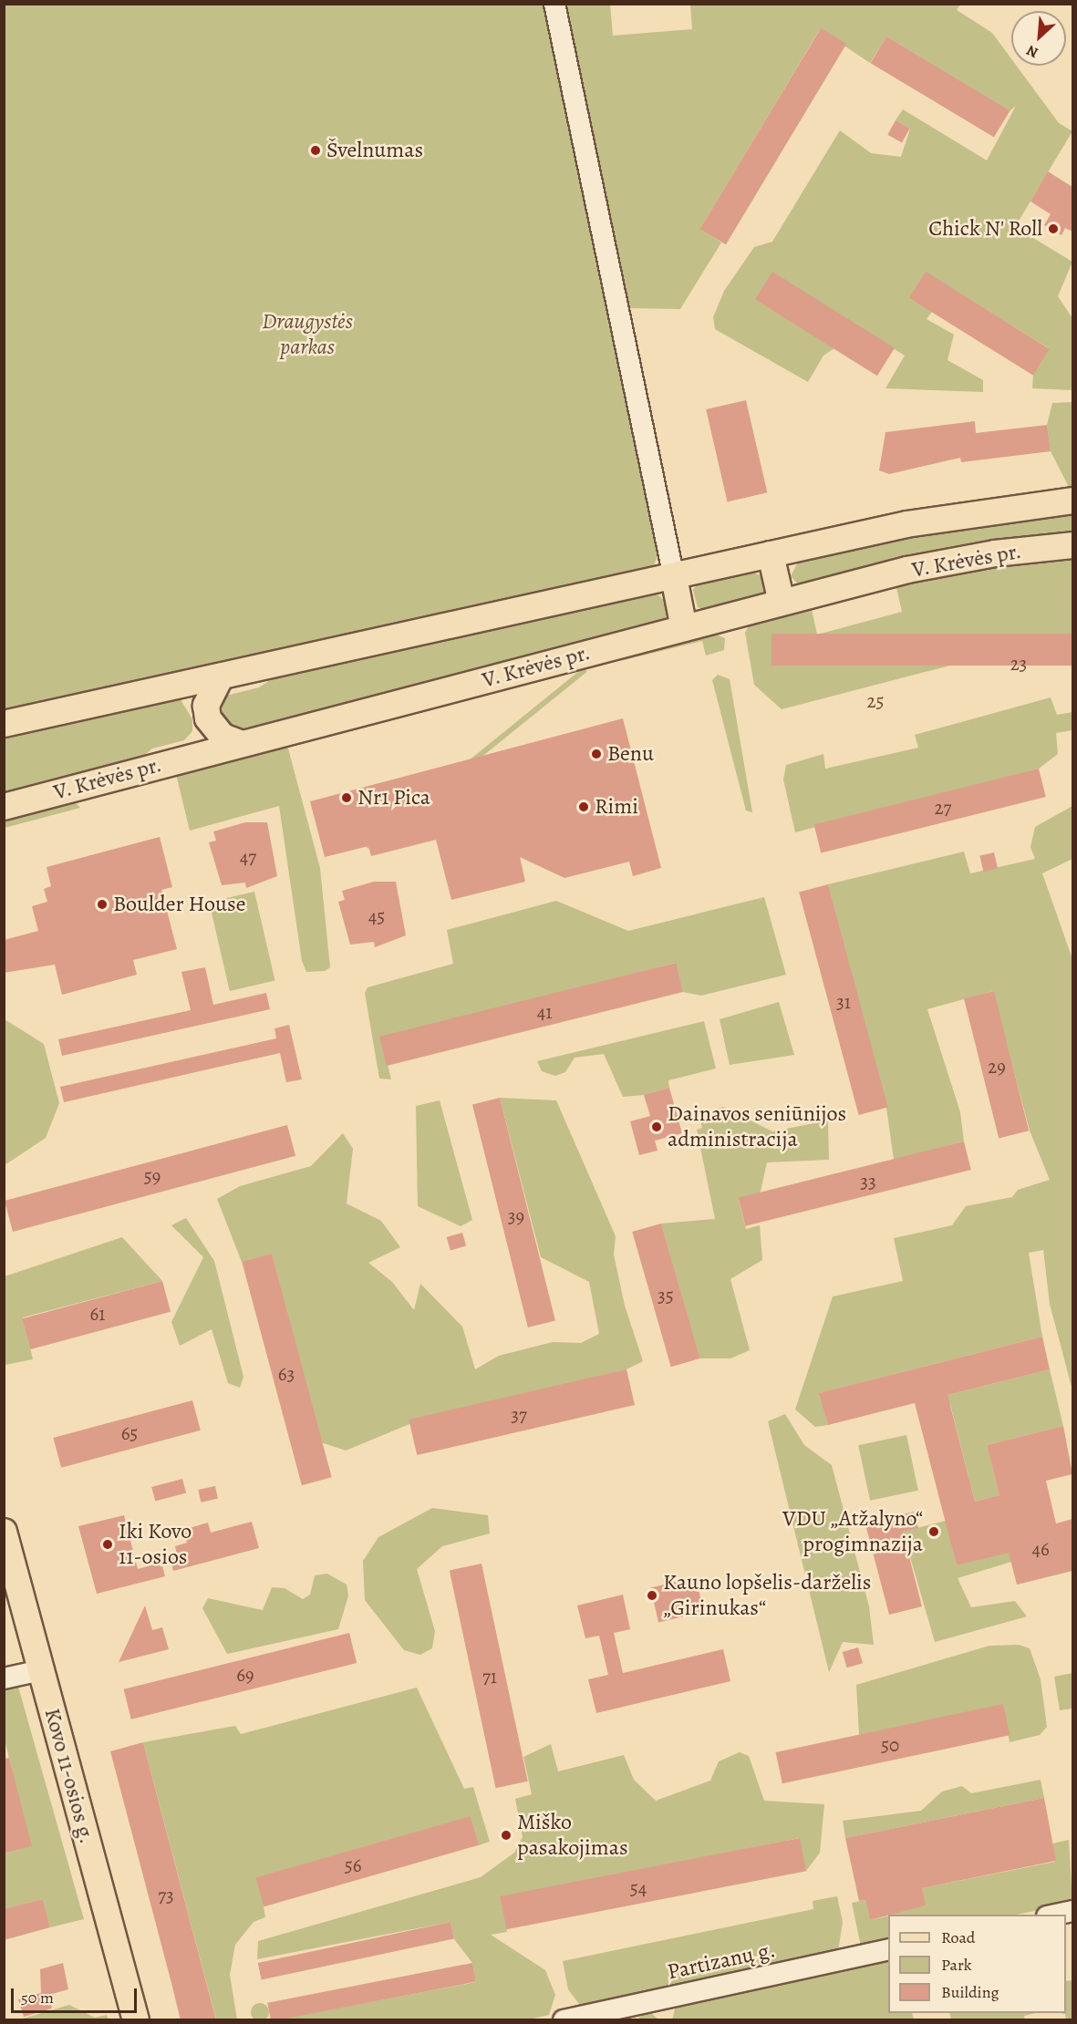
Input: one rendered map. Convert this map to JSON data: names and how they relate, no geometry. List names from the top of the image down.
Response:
{
  "streets": {
    "main road": ["V. Krėvės pr.", "Kovo 11-osios g."],
    "street": ["Partizanų g."]
  },
  "parks": ["Draugystės parkas"],
  "places": [
    "Švelnumas",
    "Chick N' Roll",
    "Benu",
    "Nr1 Pica",
    "Rimi",
    "Boulder House",
    "Dainavos seniūnijos administracija",
    "VDU „Atžalyno“ progimnazija",
    "Iki Kovo 11-osios",
    "Kauno lopšelis-darželis „Girinukas“",
    "Miško pasakojimas"
  ],
  "house_numbers": [
    "23",
    "25",
    "27",
    "47",
    "45",
    "31",
    "41",
    "29",
    "59",
    "33",
    "39",
    "35",
    "61",
    "63",
    "37",
    "65",
    "46",
    "69",
    "71",
    "50",
    "56",
    "54",
    "73"
  ],
  "legend": ["Road", "Park", "Building"],
  "scale_bar": "50 m",
  "north": "bottom left"
}
